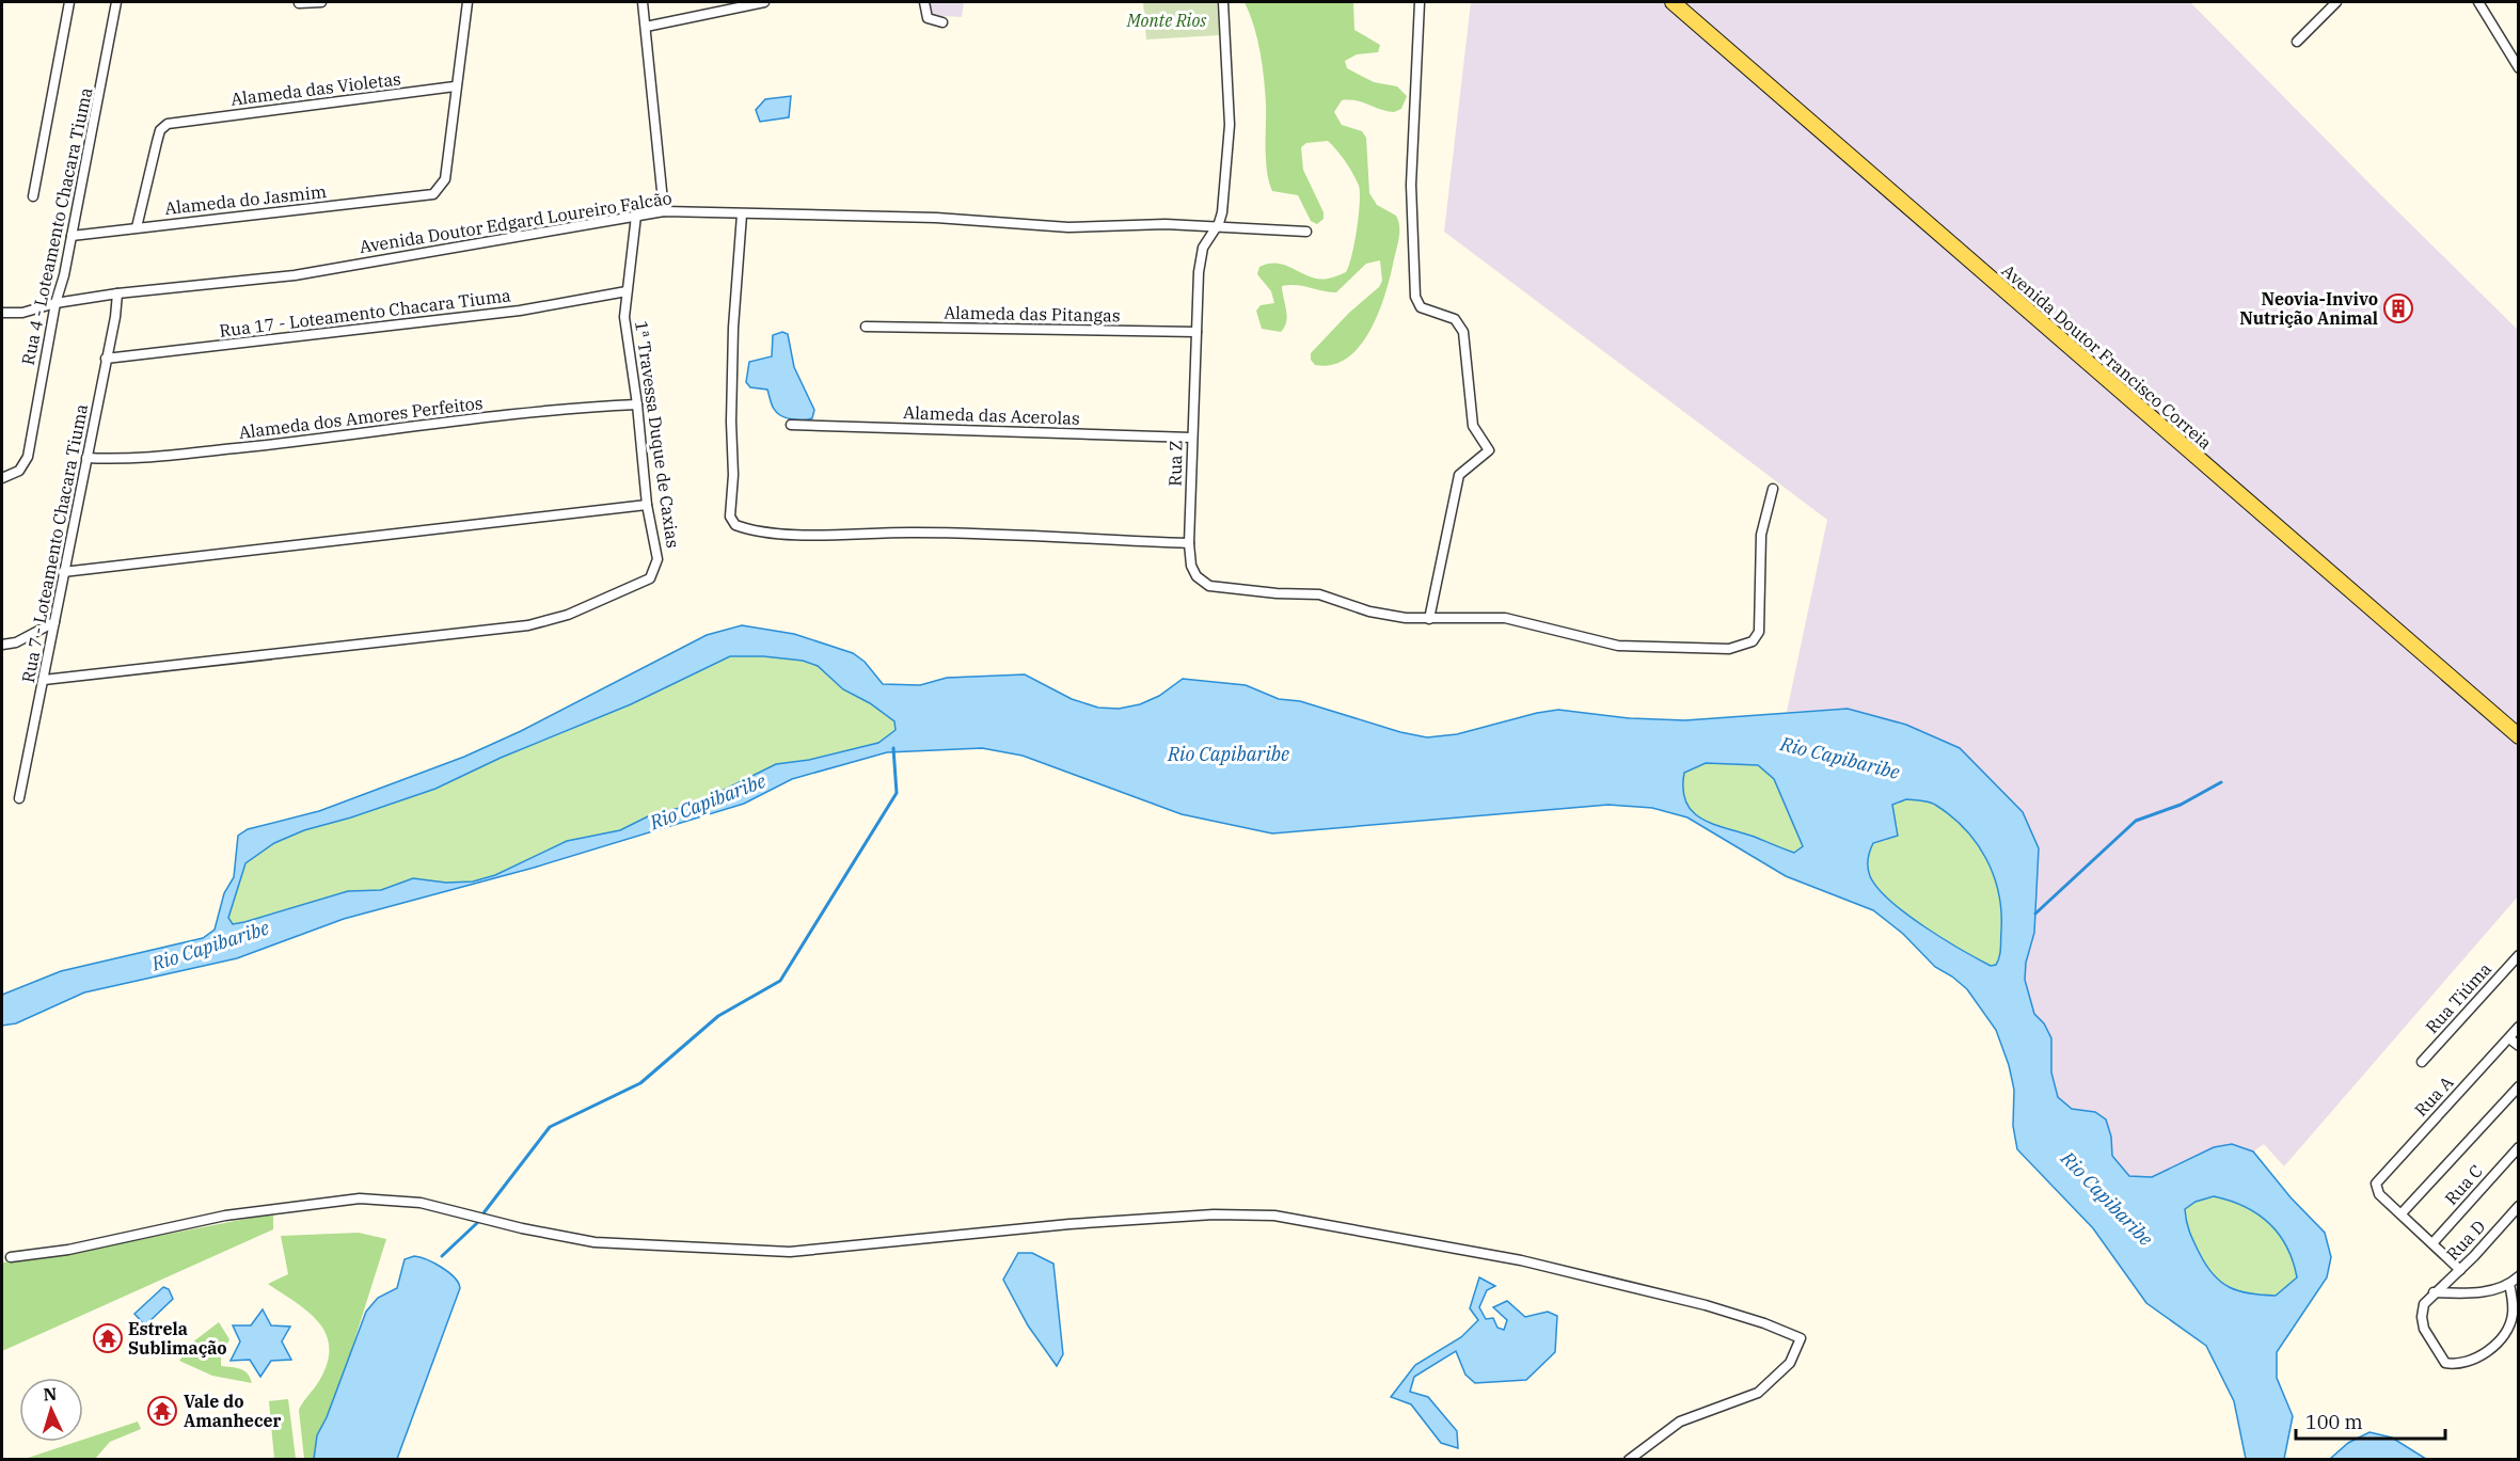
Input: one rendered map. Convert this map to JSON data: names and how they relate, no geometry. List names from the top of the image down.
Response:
{
  "streets": {
    "main road": ["Avenida Doutor Francisco Correia"],
    "street": [
      "Alameda das Violetas",
      "Alameda do Jasmim",
      "Avenida Doutor Edgard Loureiro Falcão",
      "Rua 4 - Loteamento Chacara Tiuma",
      "Rua 17 - Loteamento Chacara Tiuma",
      "Alameda das Pitangas",
      "Alameda das Acerolas",
      "Alameda dos Amores Perfeitos",
      "1ª Travessa Duque de Caxias",
      "Rua Z",
      "Rua 7 - Loteamento Chacara Tiuma",
      "Rua Tiúma",
      "Rua A",
      "Rua C",
      "Rua D"
    ]
  },
  "crossings": [
    ["Alameda das Violetas", "Alameda do Jasmim"],
    ["Alameda do Jasmim", "Rua 4 - Loteamento Chacara Tiuma"],
    ["Avenida Doutor Edgard Loureiro Falcão", "Rua 4 - Loteamento Chacara Tiuma"],
    ["Avenida Doutor Edgard Loureiro Falcão", "1ª Travessa Duque de Caxias"],
    ["Avenida Doutor Edgard Loureiro Falcão", "Rua Z"],
    ["Avenida Doutor Edgard Loureiro Falcão", "Rua 7 - Loteamento Chacara Tiuma"],
    ["Rua 17 - Loteamento Chacara Tiuma", "1ª Travessa Duque de Caxias"],
    ["Rua 17 - Loteamento Chacara Tiuma", "Rua 7 - Loteamento Chacara Tiuma"],
    ["Alameda das Pitangas", "Rua Z"],
    ["Alameda das Acerolas", "Rua Z"],
    ["Alameda dos Amores Perfeitos", "1ª Travessa Duque de Caxias"],
    ["Alameda dos Amores Perfeitos", "Rua 7 - Loteamento Chacara Tiuma"],
    ["1ª Travessa Duque de Caxias", "Rua 7 - Loteamento Chacara Tiuma"]
  ],
  "water": ["Rio Capibaribe"],
  "parks": ["Monte Rios"],
  "places": {
    "building": ["Neovia-Invivo Nutrição Animal"],
    "temple": ["Estrela Sublimação", "Vale do Amanhecer"]
  },
  "scale_bar": "100 m",
  "north": "top"
}
